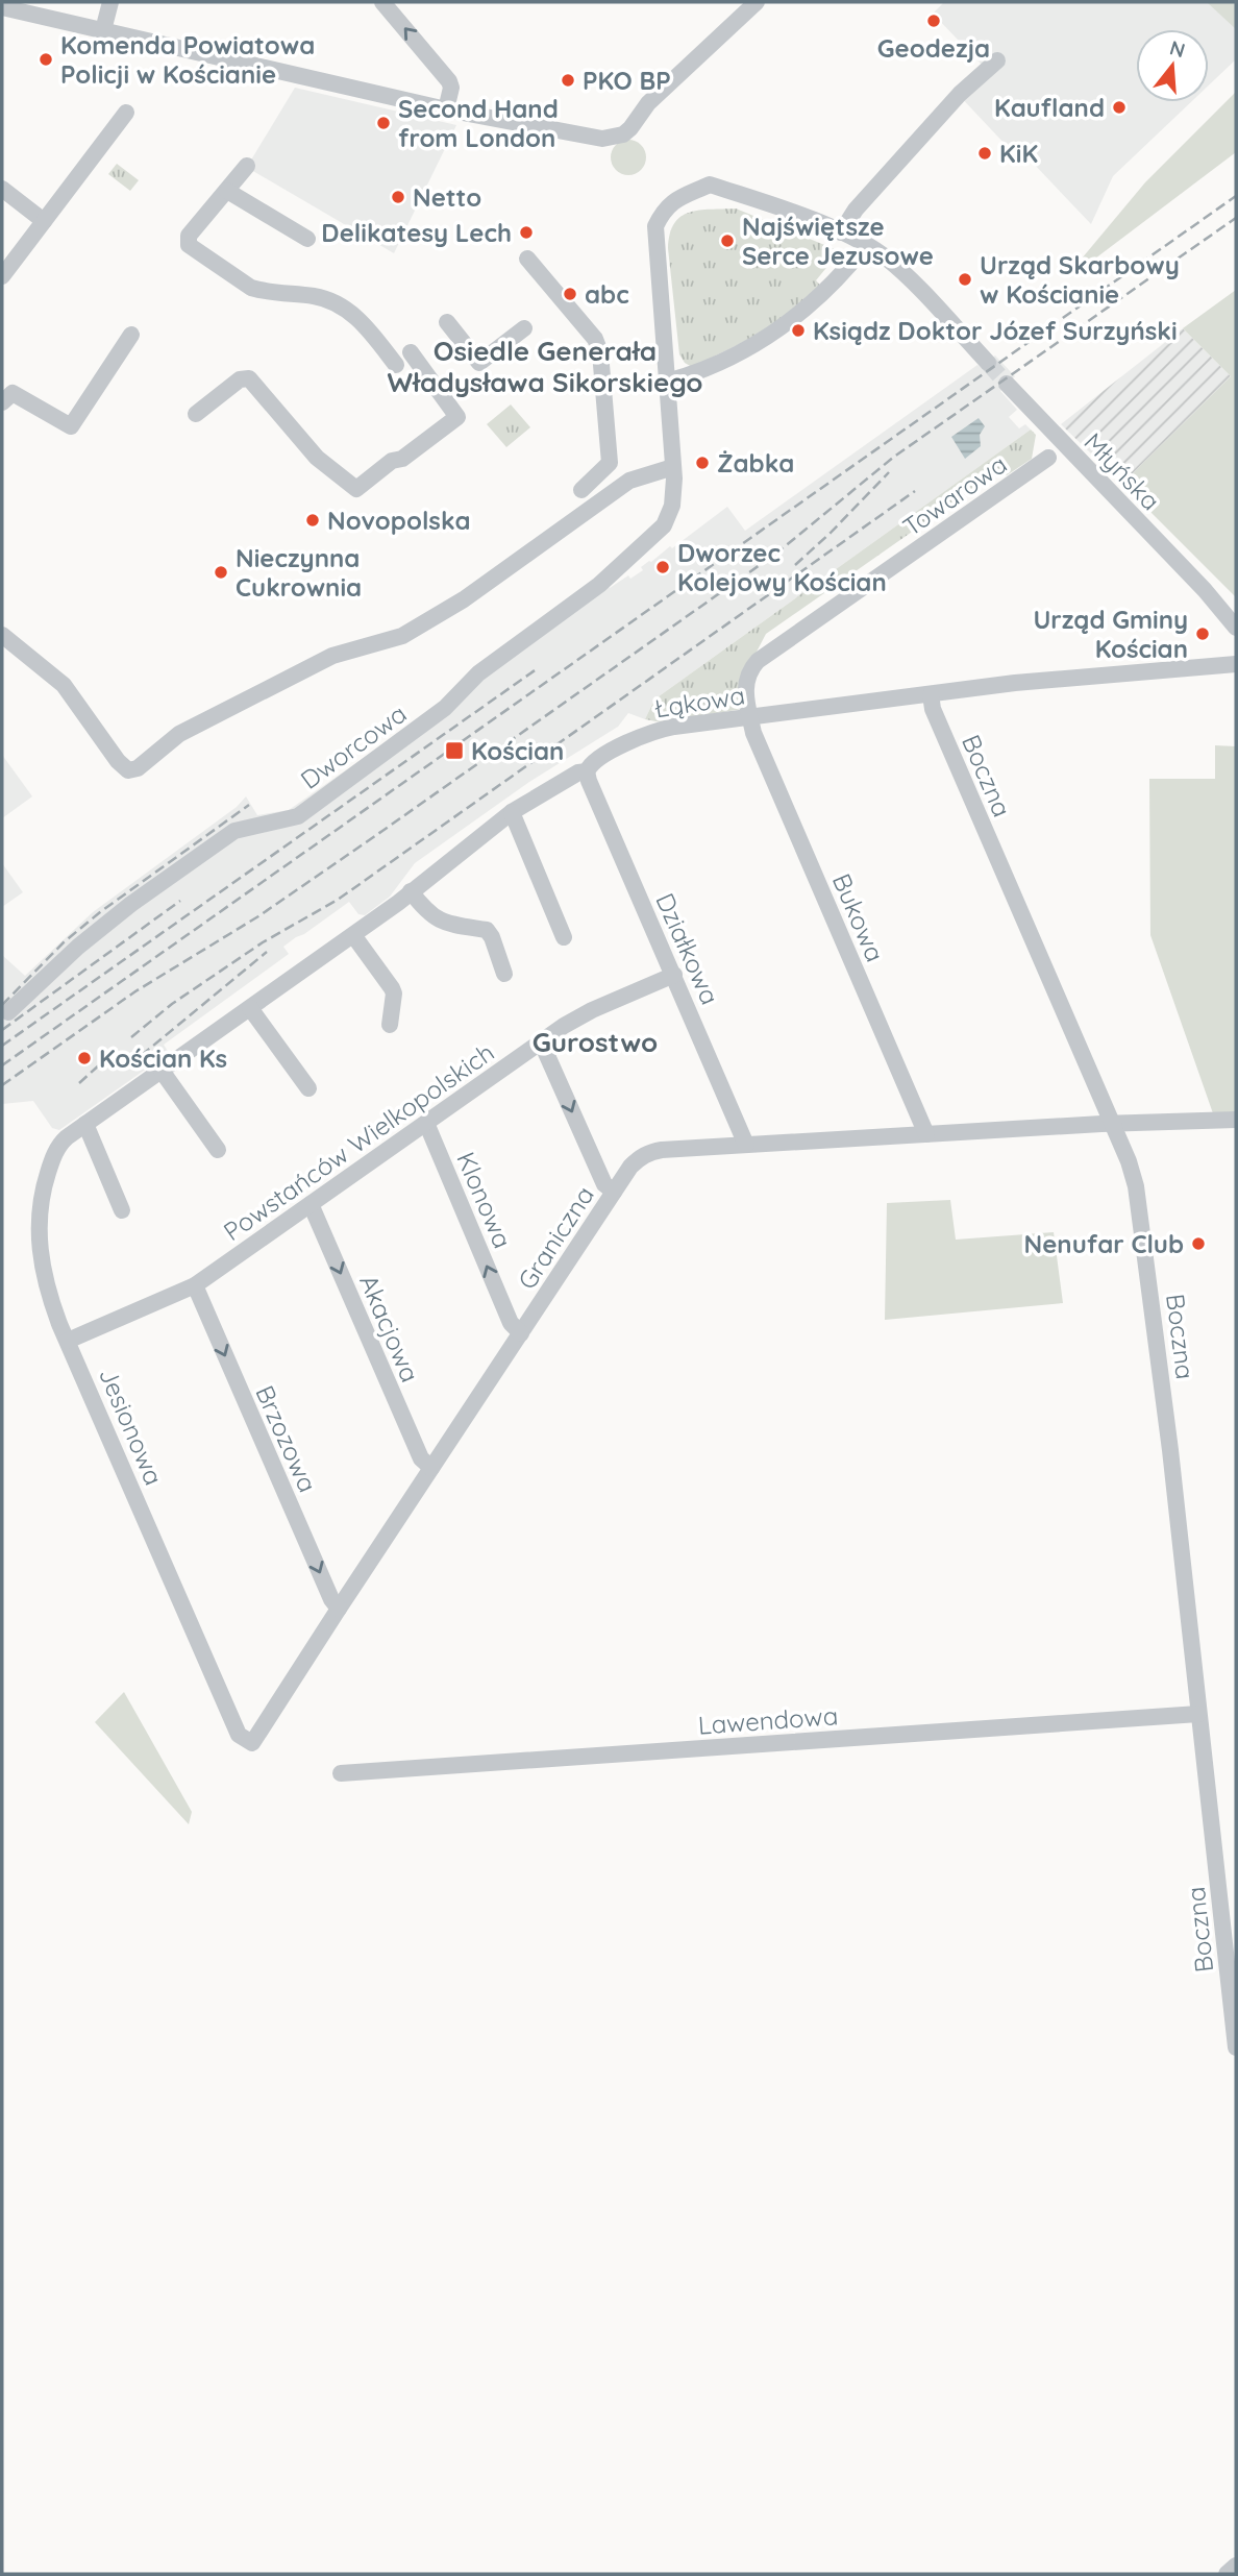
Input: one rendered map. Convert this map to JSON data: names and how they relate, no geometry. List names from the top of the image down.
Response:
{
  "streets": {
    "street": [
      "Młyńska",
      "Towarowa",
      "Łąkowa",
      "Dworcowa",
      "Boczna",
      "Bukowa",
      "Działkowa",
      "Powstańców Wielkopolskich",
      "Klonowa",
      "Graniczna",
      "Akacjowa",
      "Jesionowa",
      "Brzozowa",
      "Lawendowa"
    ]
  },
  "crossings": [
    ["Towarowa", "Łąkowa"],
    ["Towarowa", "Bukowa"],
    ["Łąkowa", "Boczna"],
    ["Łąkowa", "Bukowa"],
    ["Łąkowa", "Działkowa"],
    ["Łąkowa", "Jesionowa"],
    ["Boczna", "Graniczna"],
    ["Boczna", "Lawendowa"],
    ["Bukowa", "Graniczna"],
    ["Działkowa", "Powstańców Wielkopolskich"],
    ["Działkowa", "Graniczna"],
    ["Powstańców Wielkopolskich", "Klonowa"],
    ["Powstańców Wielkopolskich", "Akacjowa"],
    ["Powstańców Wielkopolskich", "Jesionowa"],
    ["Powstańców Wielkopolskich", "Brzozowa"],
    ["Klonowa", "Graniczna"],
    ["Graniczna", "Akacjowa"],
    ["Graniczna", "Jesionowa"],
    ["Graniczna", "Brzozowa"]
  ],
  "one_way": ["Akacjowa", "Brzozowa"],
  "districts": ["Osiedle Generała Władysława Sikorskiego", "Gurostwo"],
  "places": {
    "other": [
      "Geodezja",
      "Komenda Powiatowa Policji w Kościanie",
      "PKO BP",
      "Kaufland",
      "Second Hand from London",
      "KiK",
      "Netto",
      "Delikatesy Lech",
      "Najświętsze Serce Jezusowe",
      "Urząd Skarbowy w Kościanie",
      "abc",
      "Ksiądz Doktor Józef Surzyński",
      "Żabka",
      "Novopolska",
      "Dworzec Kolejowy Kościan",
      "Nieczynna Cukrownia",
      "Urząd Gminy Kościan",
      "Kościan Ks",
      "Nenufar Club"
    ],
    "transit": ["Kościan"]
  },
  "north": "top"
}
